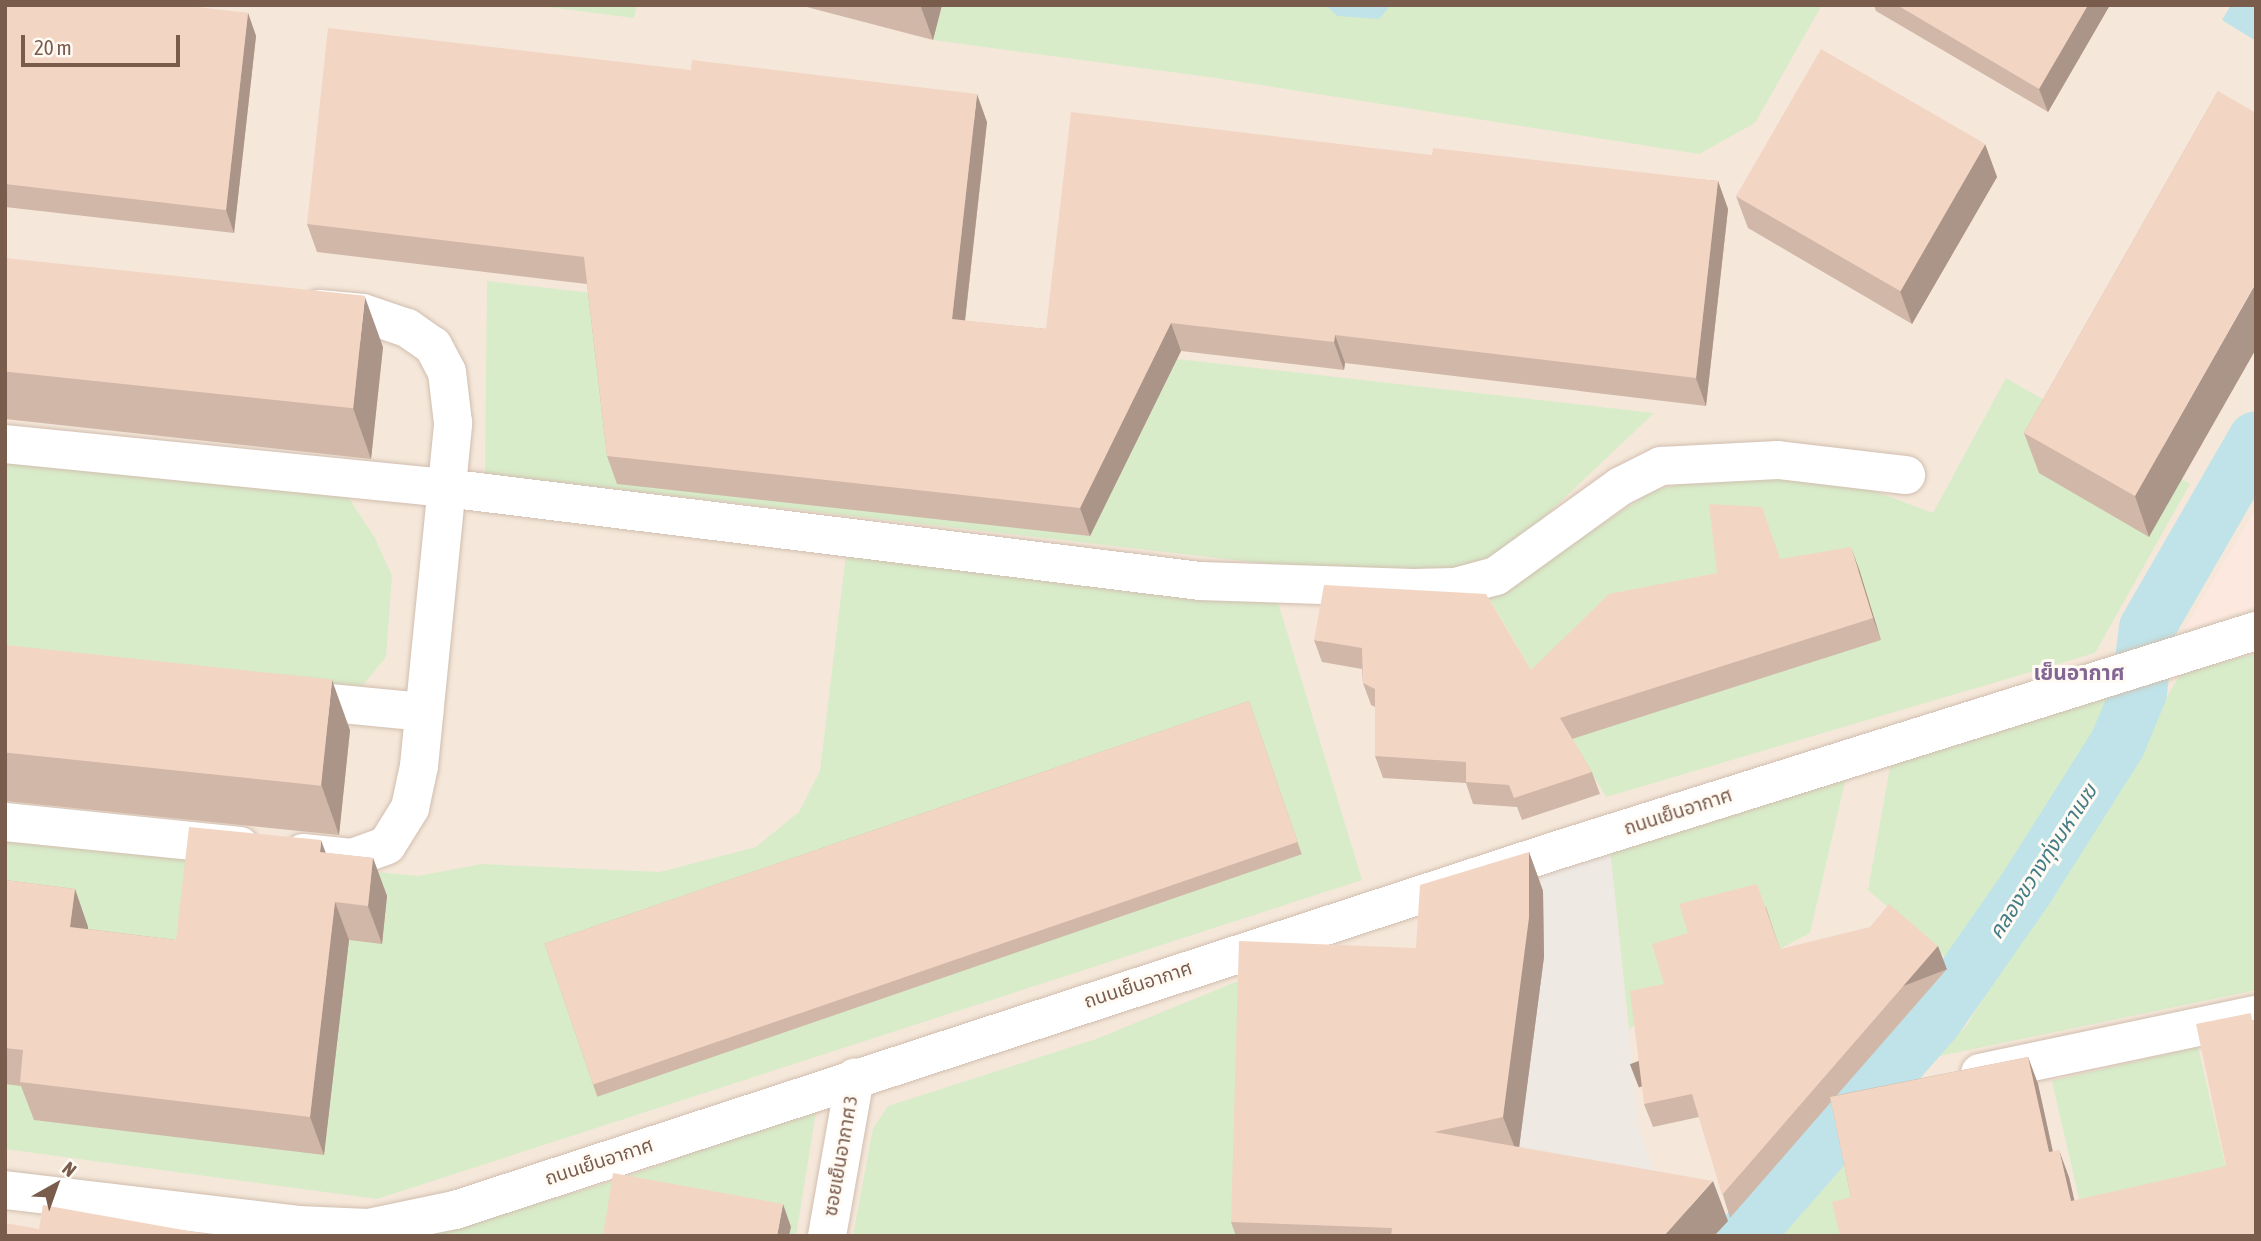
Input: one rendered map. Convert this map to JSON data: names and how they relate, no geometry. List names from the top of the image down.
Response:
{
  "streets": {
    "street": ["ถนนเย็นอากาศ", "ซอยเย็นอากาศ 3"]
  },
  "crossings": [
    ["ถนนเย็นอากาศ", "ซอยเย็นอากาศ 3"]
  ],
  "districts": ["เย็นอากาศ"],
  "water": ["คลองขวางทุ่งมหาเมฆ"],
  "scale_bar": "20 m",
  "north": "top right"
}
